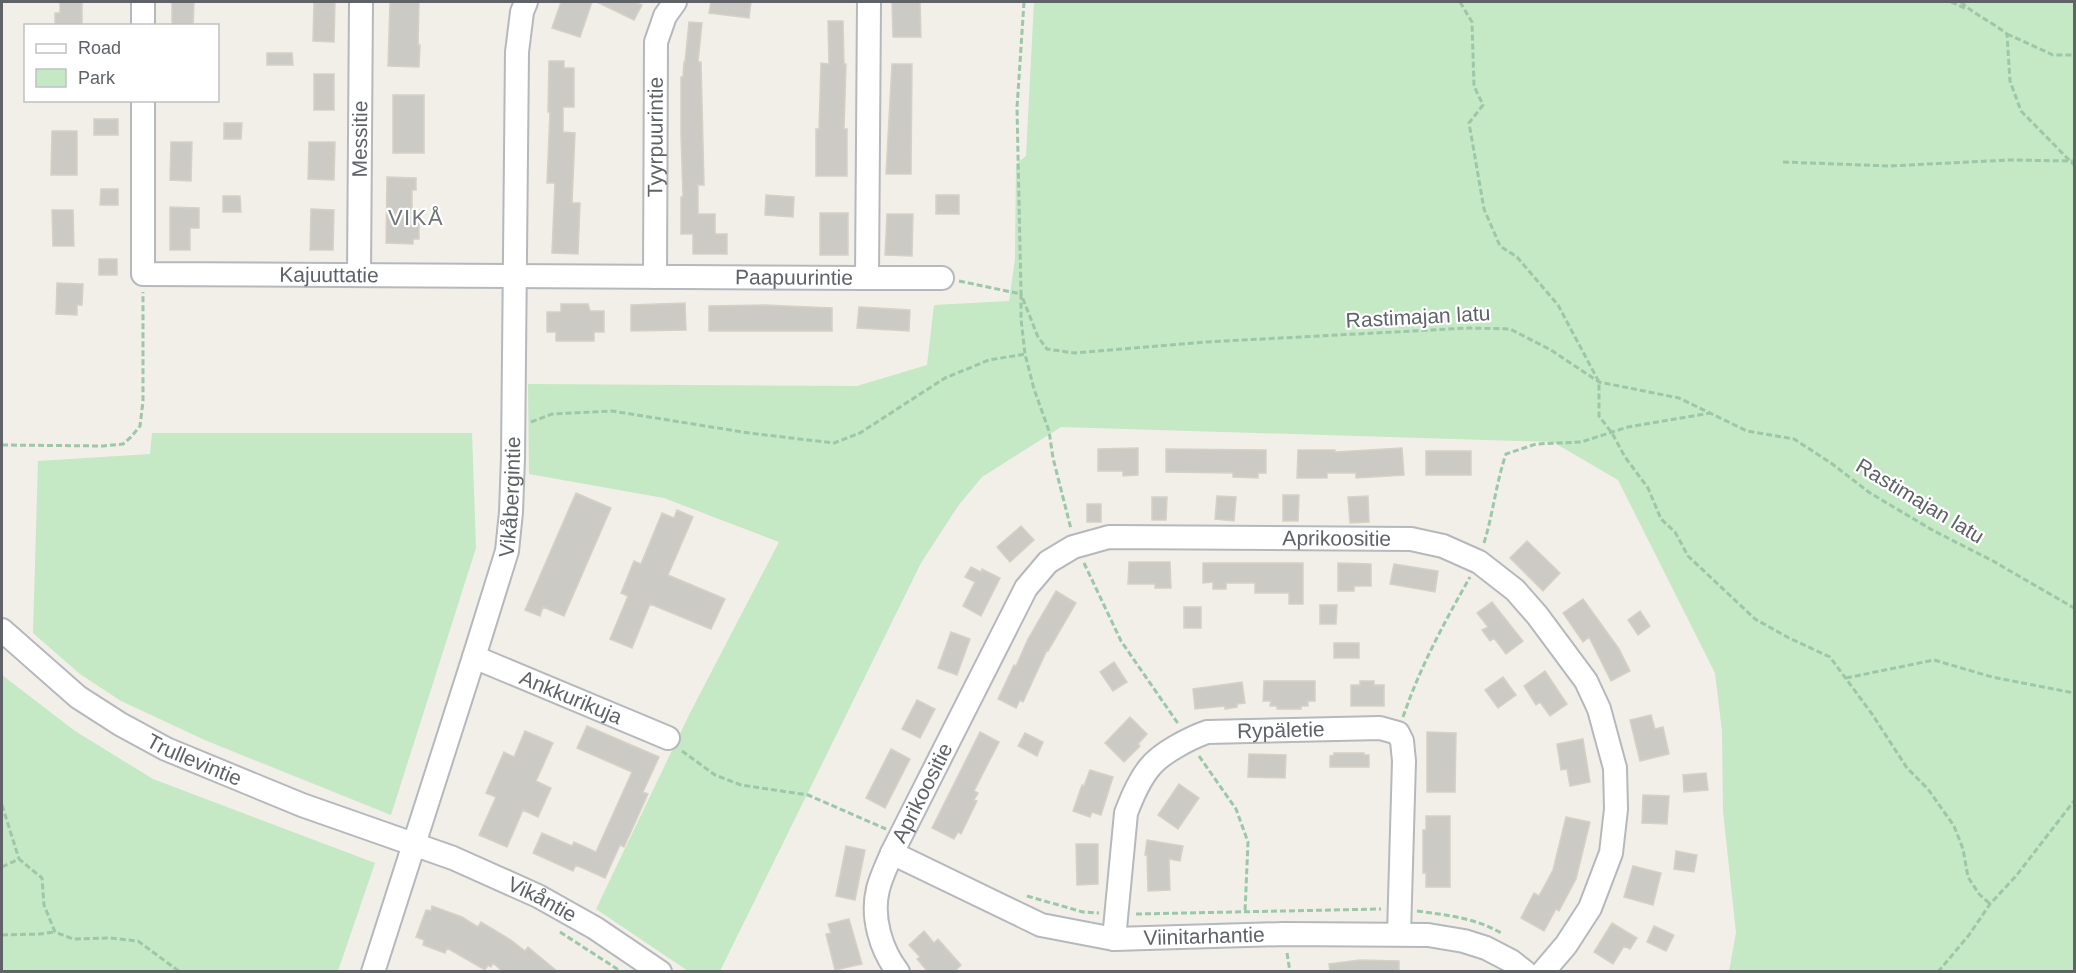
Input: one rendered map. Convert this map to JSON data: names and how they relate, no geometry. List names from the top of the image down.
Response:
{
  "streets": {
    "street": [
      "Tyyrpuurintie",
      "Messitie",
      "Kajuuttatie",
      "Paapuurintie",
      "Vikåbergintie",
      "Aprikoositie",
      "Ankkurikuja",
      "Rypäletie",
      "Trullevintie",
      "Vikåntie",
      "Viinitarhantie"
    ],
    "path": ["Rastimajan latu"]
  },
  "crossings": [
    ["Tyyrpuurintie", "Paapuurintie"],
    ["Messitie", "Kajuuttatie"],
    ["Kajuuttatie", "Paapuurintie"],
    ["Kajuuttatie", "Vikåbergintie"],
    ["Paapuurintie", "Vikåbergintie"],
    ["Vikåbergintie", "Ankkurikuja"],
    ["Vikåbergintie", "Trullevintie"],
    ["Vikåbergintie", "Vikåntie"],
    ["Aprikoositie", "Viinitarhantie"],
    ["Rypäletie", "Viinitarhantie"],
    ["Trullevintie", "Vikåntie"]
  ],
  "districts": ["VIKÅ"],
  "legend": ["Road", "Park"]
}
